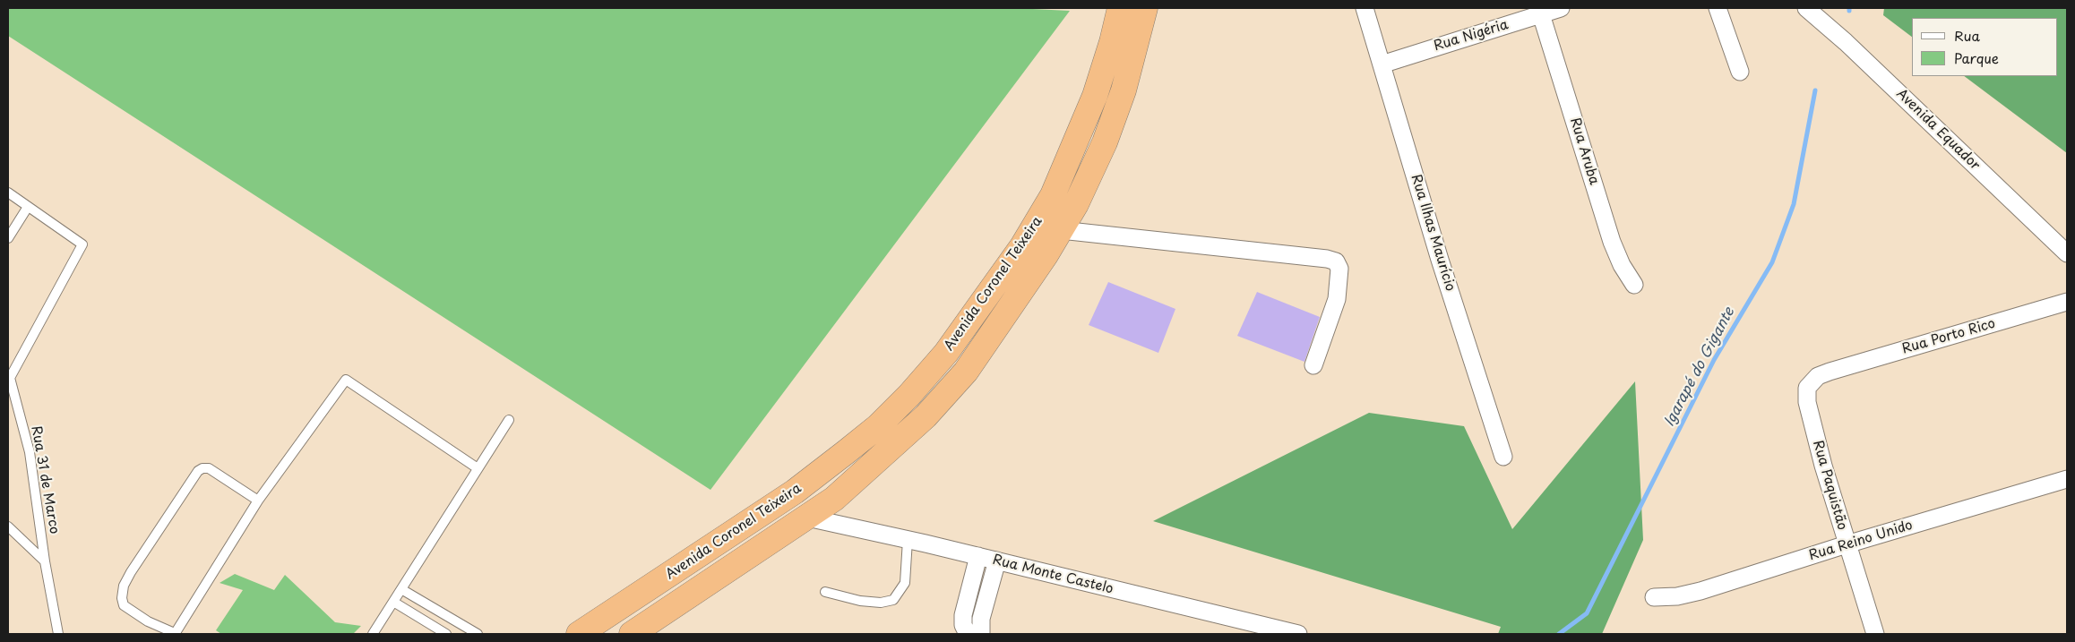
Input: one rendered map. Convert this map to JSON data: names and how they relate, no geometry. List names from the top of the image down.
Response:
{
  "streets": {
    "highway": ["Avenida Coronel Teixeira"],
    "street": [
      "Rua Nigéria",
      "Avenida Equador",
      "Rua Aruba",
      "Rua Ilhas Maurício",
      "Rua Porto Rico",
      "Rua Paquistão",
      "Rua Reino Unido",
      "Rua Monte Castelo"
    ],
    "lane": ["Rua 31 de Marco"]
  },
  "crossings": [
    ["Rua Nigéria", "Rua Aruba"],
    ["Rua Nigéria", "Rua Ilhas Maurício"],
    ["Avenida Coronel Teixeira", "Rua Monte Castelo"],
    ["Rua Porto Rico", "Rua Paquistão"],
    ["Rua Paquistão", "Rua Reino Unido"]
  ],
  "water": ["Igarapé do Gigante"],
  "legend": ["Rua", "Parque"]
}
